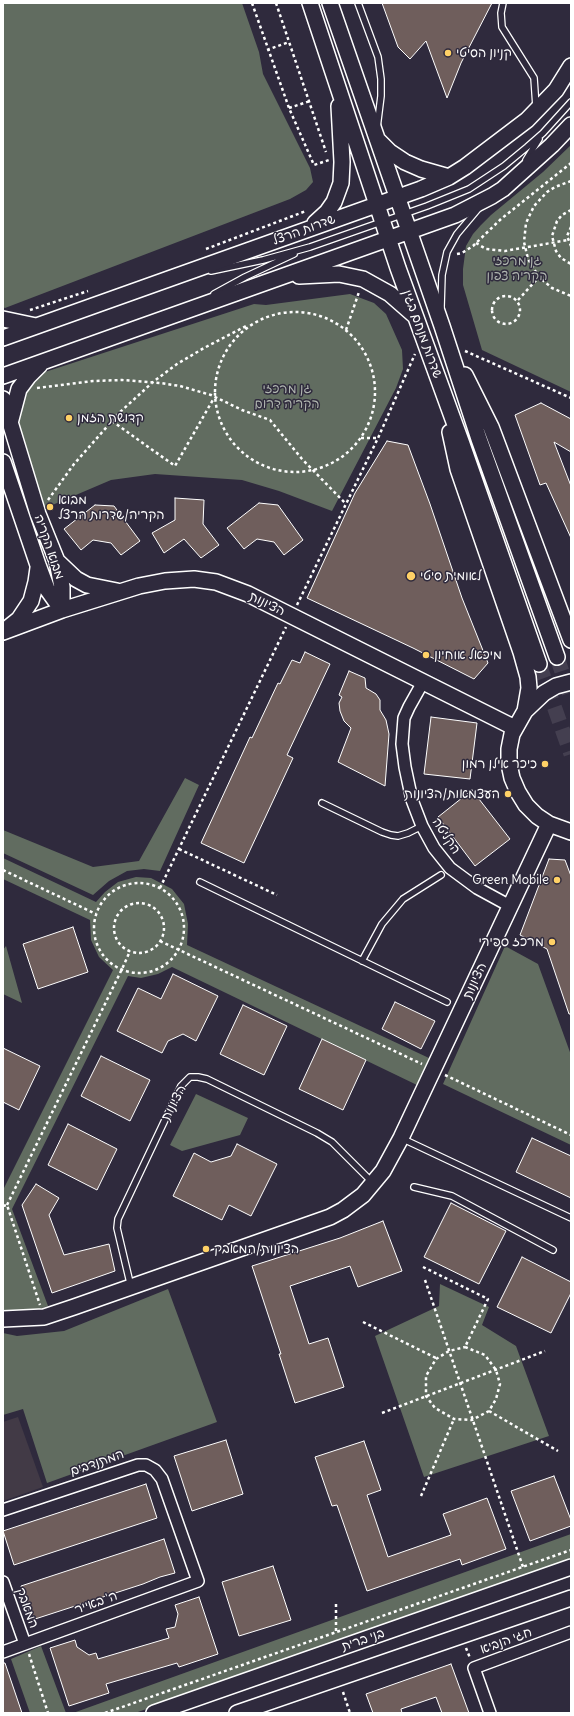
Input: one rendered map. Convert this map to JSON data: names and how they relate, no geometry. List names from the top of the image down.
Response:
{
  "streets": {
    "main road": [
      "שדרות הרצל",
      "שדרות מנחם בגין",
      "מבוא הקריה",
      "הציונות",
      "בני ברית"
    ],
    "street": [
      "הקליטה",
      "המתנדבים",
      "ה' באייר",
      "המאבק",
      "חגי הנביא"
    ]
  },
  "crossings": [
    ["שדרות הרצל", "שדרות מנחם בגין"],
    ["מבוא הקריה", "הציונות"],
    ["הציונות", "הקליטה"],
    ["המתנדבים", "ה' באייר"],
    ["ה' באייר", "המאבק"]
  ],
  "parks": ["גן מרכזי הקריה צפון", "גן מרכזי הקריה דרום"],
  "places": [
    "קניון הסיטי",
    "קדושת הזמן",
    "מבוא הקריה/שדרות הרצל",
    "לאומית סיטי",
    "מיכאל אוחיון",
    "כיכר אילן רמון",
    "העצמאות/הציונות",
    "Green Mobile",
    "מרכז ספירי",
    "הציונות/המאבק"
  ]
}
